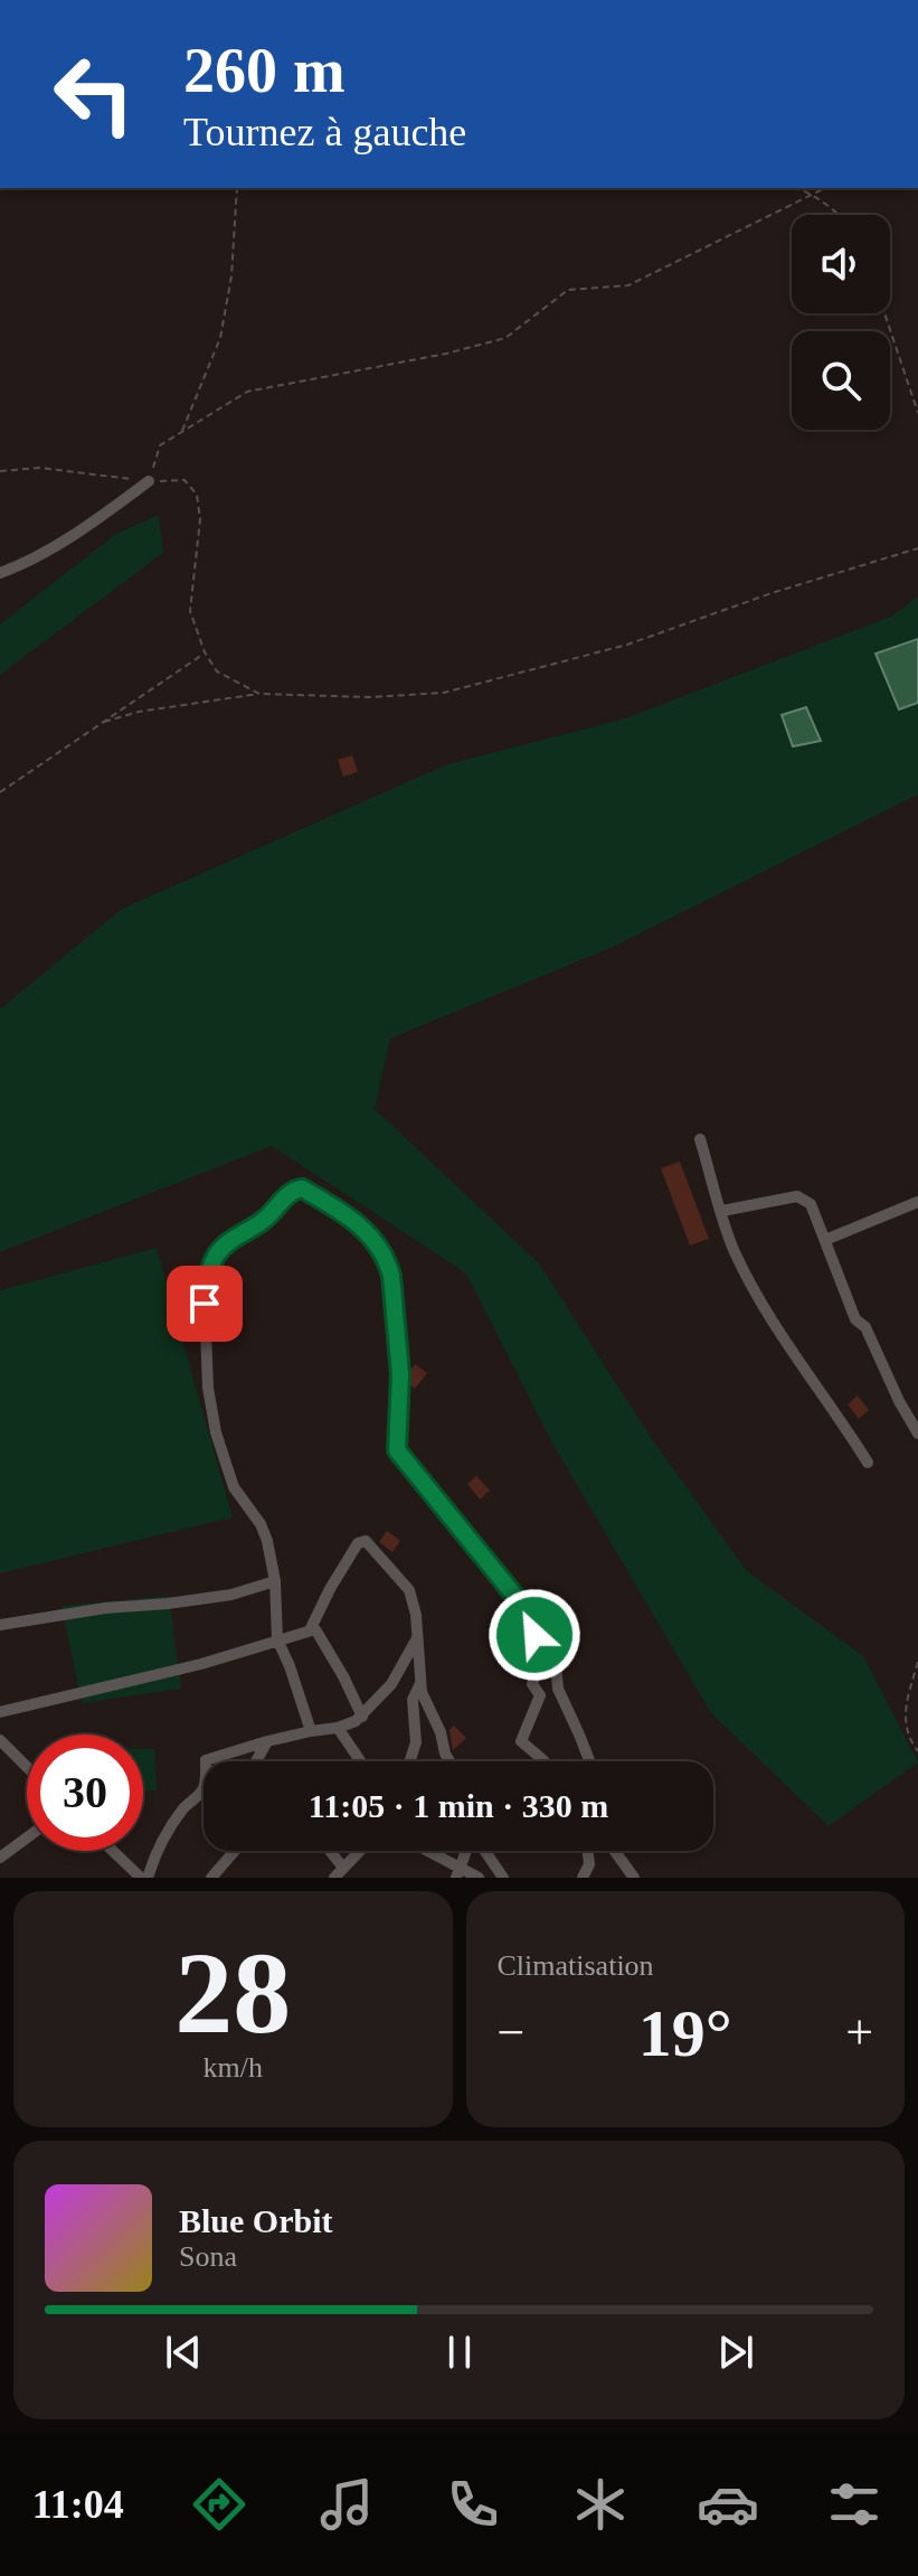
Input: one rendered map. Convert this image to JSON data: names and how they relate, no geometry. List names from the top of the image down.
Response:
{
  "page": {
    "turn": ["260 m", "Tournez à gauche"],
    "limit": "30",
    "trip": "11:05 · 1 min · 330 m",
    "tile": [
      ["28", "km/h"],
      "Climatisation"
    ],
    "heat": ["−", "19°", "+"],
    "song": ["Blue Orbit", "Sona"],
    "tabs": "11:04"
  }
}
